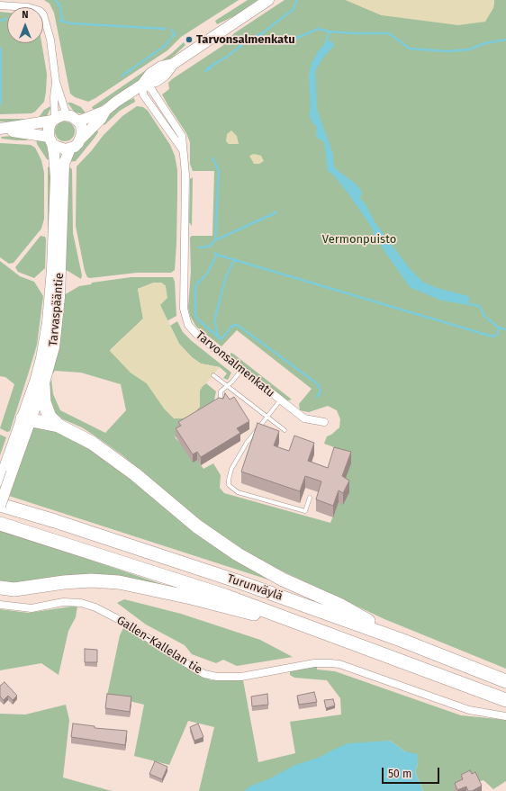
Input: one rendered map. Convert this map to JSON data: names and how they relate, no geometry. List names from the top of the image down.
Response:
{
  "streets": {
    "highway": ["Turunväylä"],
    "main road": ["Tarvaspääntie"],
    "street": ["Tarvonsalmenkatu", "Gallen-Kallelan tie"]
  },
  "crossings": [
    ["Tarvaspääntie", "Turunväylä"]
  ],
  "parks": ["Vermonpuisto"],
  "places": ["Tarvonsalmenkatu"],
  "scale_bar": "50 m",
  "north": "top"
}
